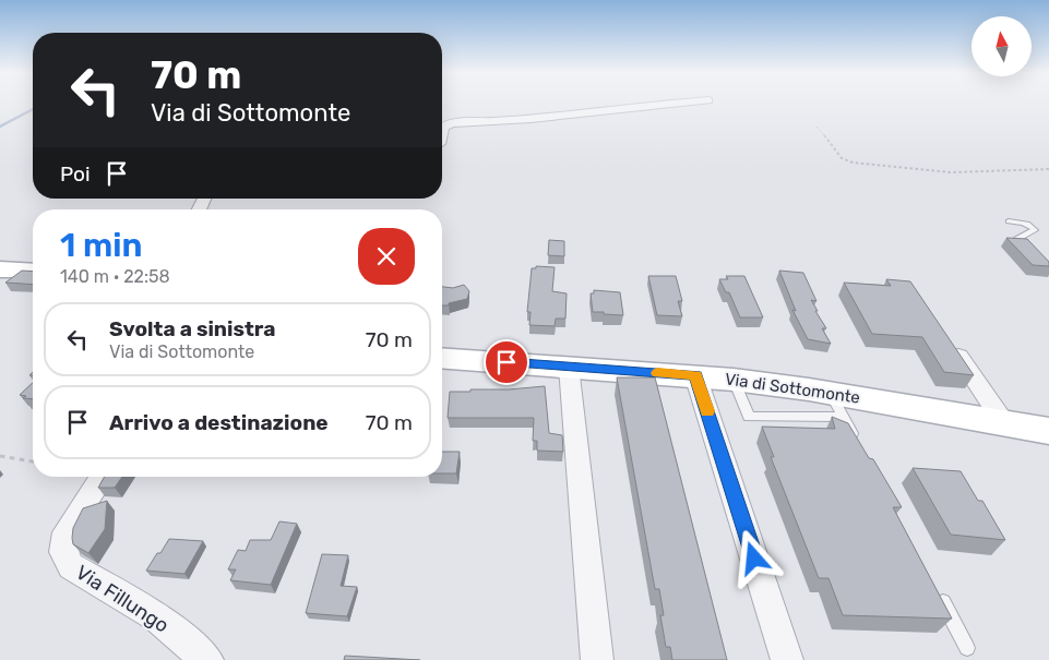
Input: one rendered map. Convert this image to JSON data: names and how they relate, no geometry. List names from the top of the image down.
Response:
{
  "streets": {
    "main road": ["Via di Sottomonte"],
    "street": ["Via Fillungo"]
  },
  "north": "top",
  "page": {
    "turn": ["70 m", "Via di Sottomonte"],
    "then": "Poi",
    "heading": ["1 min", "140 m · 22:58"],
    "list": [
      {
        "name": "Svolta a sinistra",
        "note": "Via di Sottomonte",
        "value": "70 m"
      },
      {
        "name": "Arrivo a destinazione",
        "value": "70 m"
      }
    ]
  }
}
